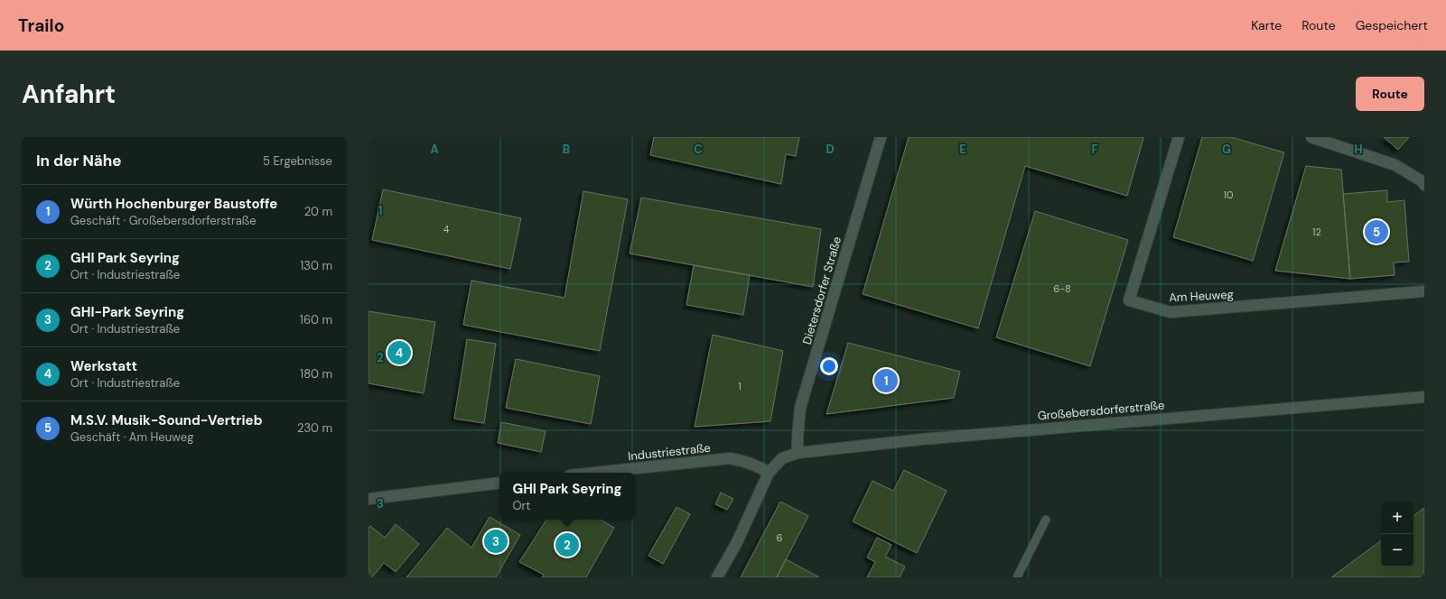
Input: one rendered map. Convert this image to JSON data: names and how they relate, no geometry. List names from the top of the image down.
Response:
{
  "streets": {
    "street": [
      "Dietersdorfer Straße",
      "Am Heuweg",
      "Großebersdorferstraße",
      "Industriestraße"
    ]
  },
  "crossings": [
    ["Dietersdorfer Straße", "Großebersdorferstraße"],
    ["Großebersdorferstraße", "Industriestraße"]
  ],
  "house_numbers": [
    "10",
    "4",
    "12",
    "6-8",
    "1",
    "6"
  ],
  "page": {
    "header": "Trailo",
    "nav": ["Karte", "Route", "Gespeichert"],
    "buttons": "Route",
    "title": "Anfahrt",
    "heading": ["In der Nähe", "5 Ergebnisse"],
    "list": [
      {
        "mark": "1",
        "name": "Würth Hochenburger Baustoffe",
        "note": "Geschäft · Großebersdorferstraße",
        "value": "20 m"
      },
      {
        "mark": "2",
        "name": "GHI Park Seyring",
        "note": "Ort · Industriestraße",
        "value": "130 m"
      },
      {
        "mark": "3",
        "name": "GHI-Park Seyring",
        "note": "Ort · Industriestraße",
        "value": "160 m"
      },
      {
        "mark": "4",
        "name": "Werkstatt",
        "note": "Ort · Industriestraße",
        "value": "180 m"
      },
      {
        "mark": "5",
        "name": "M.S.V. Musik-Sound-Vertrieb",
        "note": "Geschäft · Am Heuweg",
        "value": "230 m"
      }
    ],
    "pins": [
      "5",
      "4",
      "1",
      "3",
      "2"
    ],
    "popup": ["GHI Park Seyring", "Ort"],
    "map_buttons": ["+", "−"]
  },
  "grid": {
    "columns": [
      "A",
      "B",
      "C",
      "D",
      "E",
      "F",
      "G",
      "H"
    ],
    "rows": ["1", "2", "3"]
  }
}
